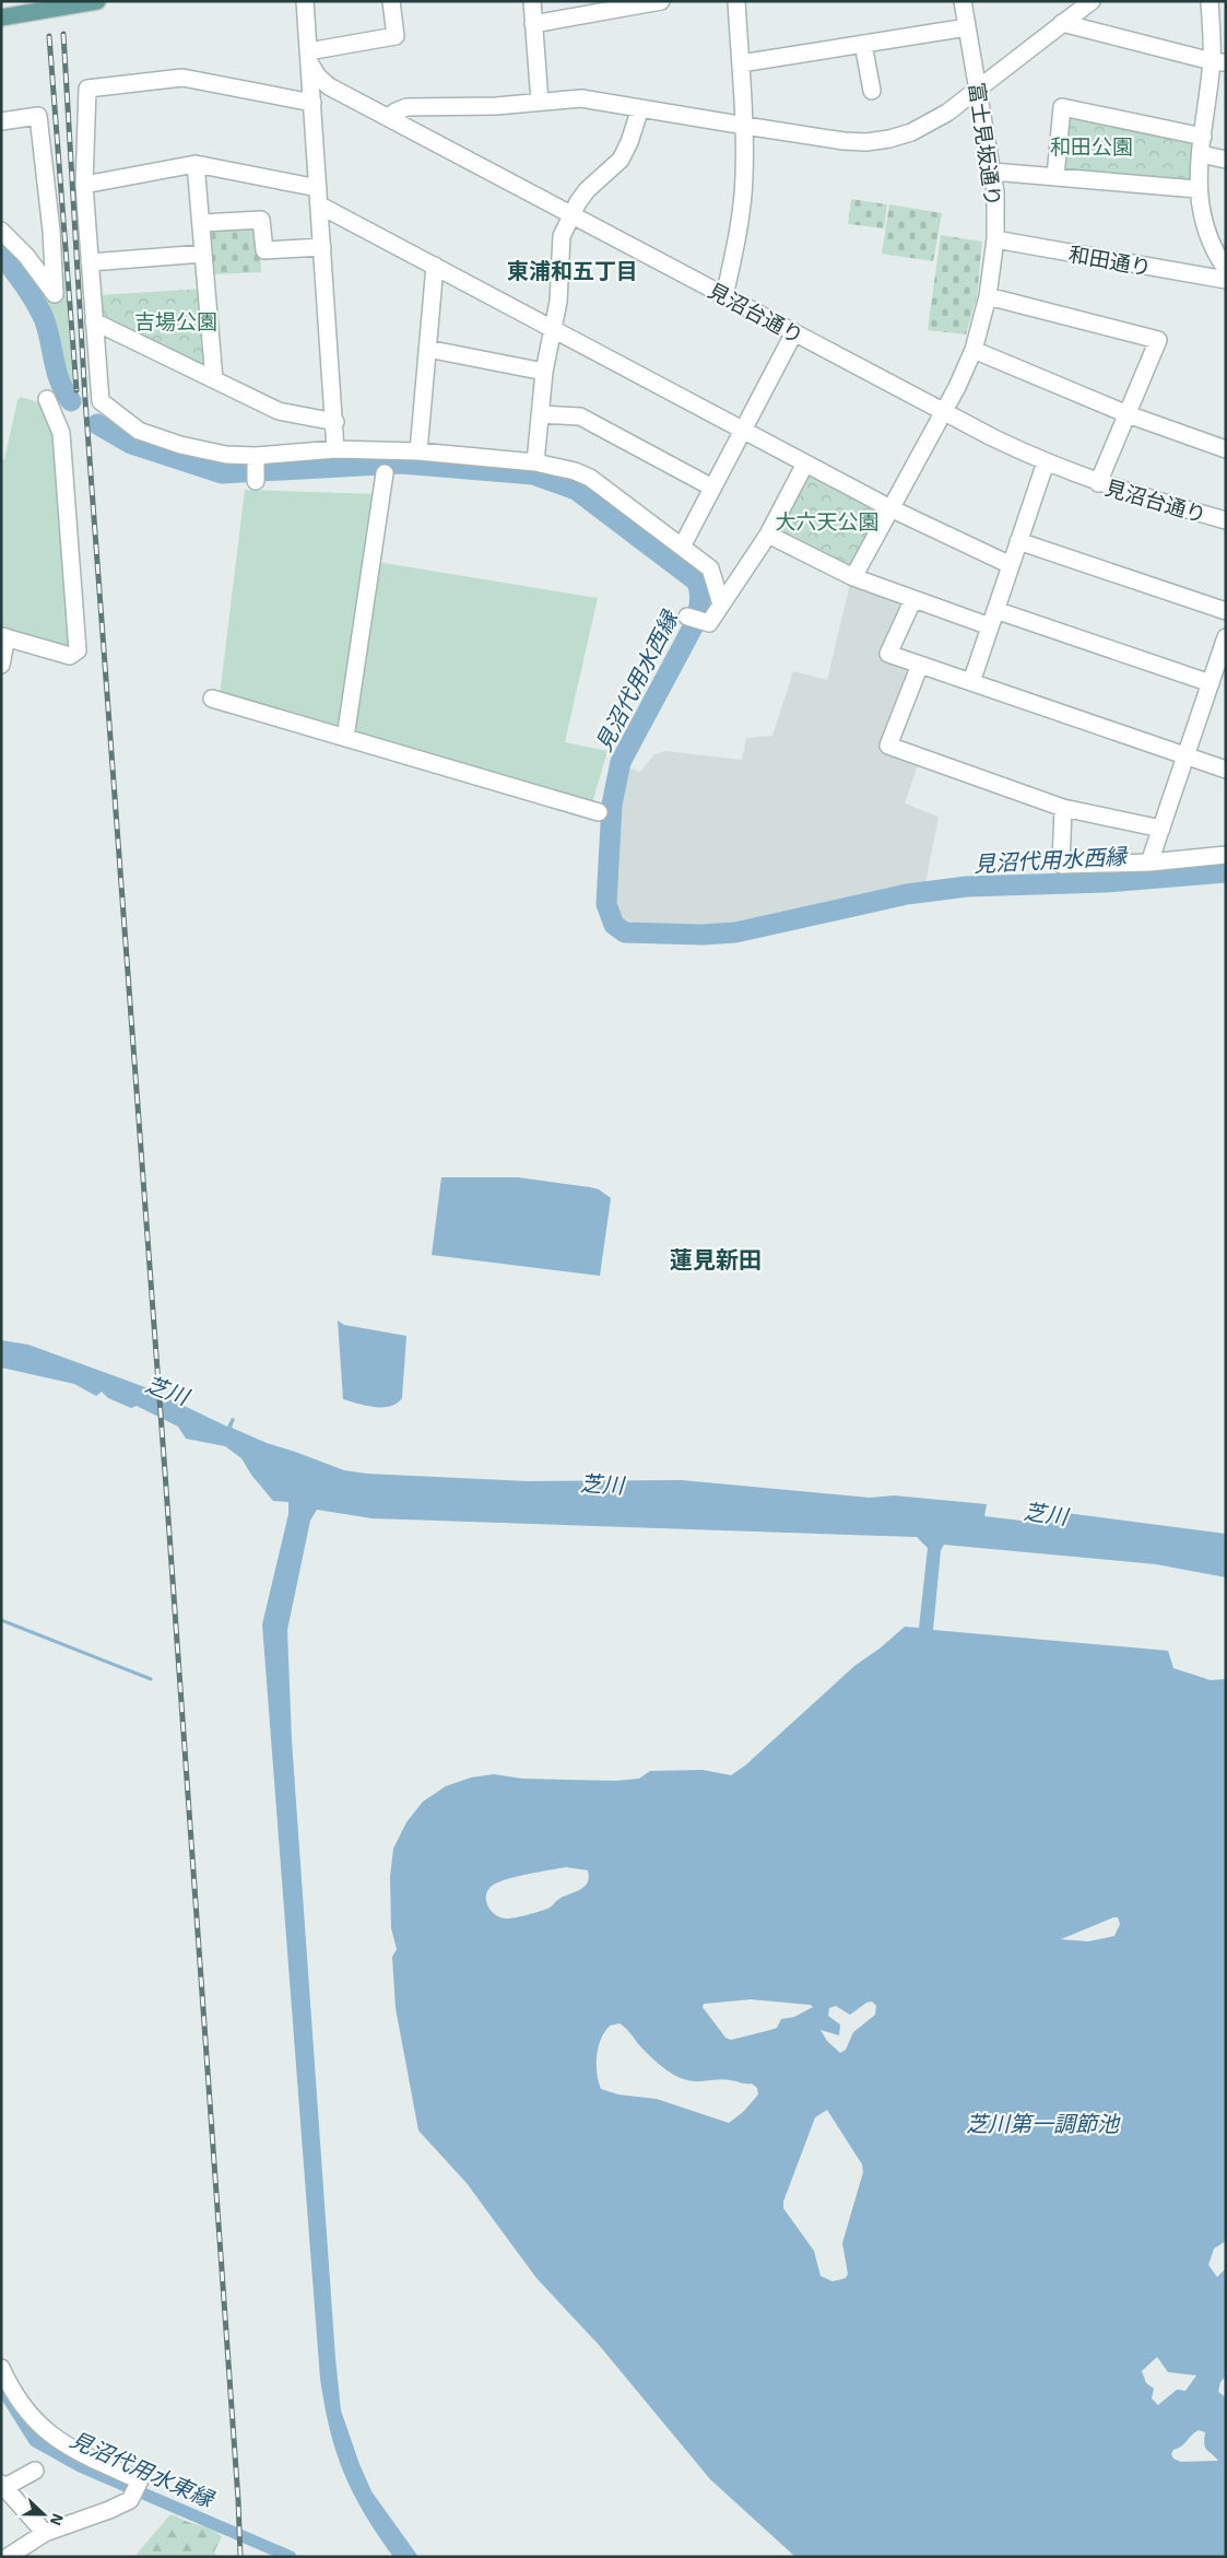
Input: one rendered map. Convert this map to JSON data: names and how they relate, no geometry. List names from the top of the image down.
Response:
{
  "streets": {
    "street": ["富士見坂通り", "和田通り", "見沼台通り"]
  },
  "crossings": [
    ["富士見坂通り", "和田通り"],
    ["富士見坂通り", "見沼台通り"]
  ],
  "districts": ["東浦和五丁目", "蓮見新田"],
  "water": [
    "見沼代用水西縁",
    "芝川",
    "芝川第一調節池",
    "見沼代用水東縁"
  ],
  "parks": ["和田公園", "吉場公園", "大六天公園"],
  "north": "right"
}
